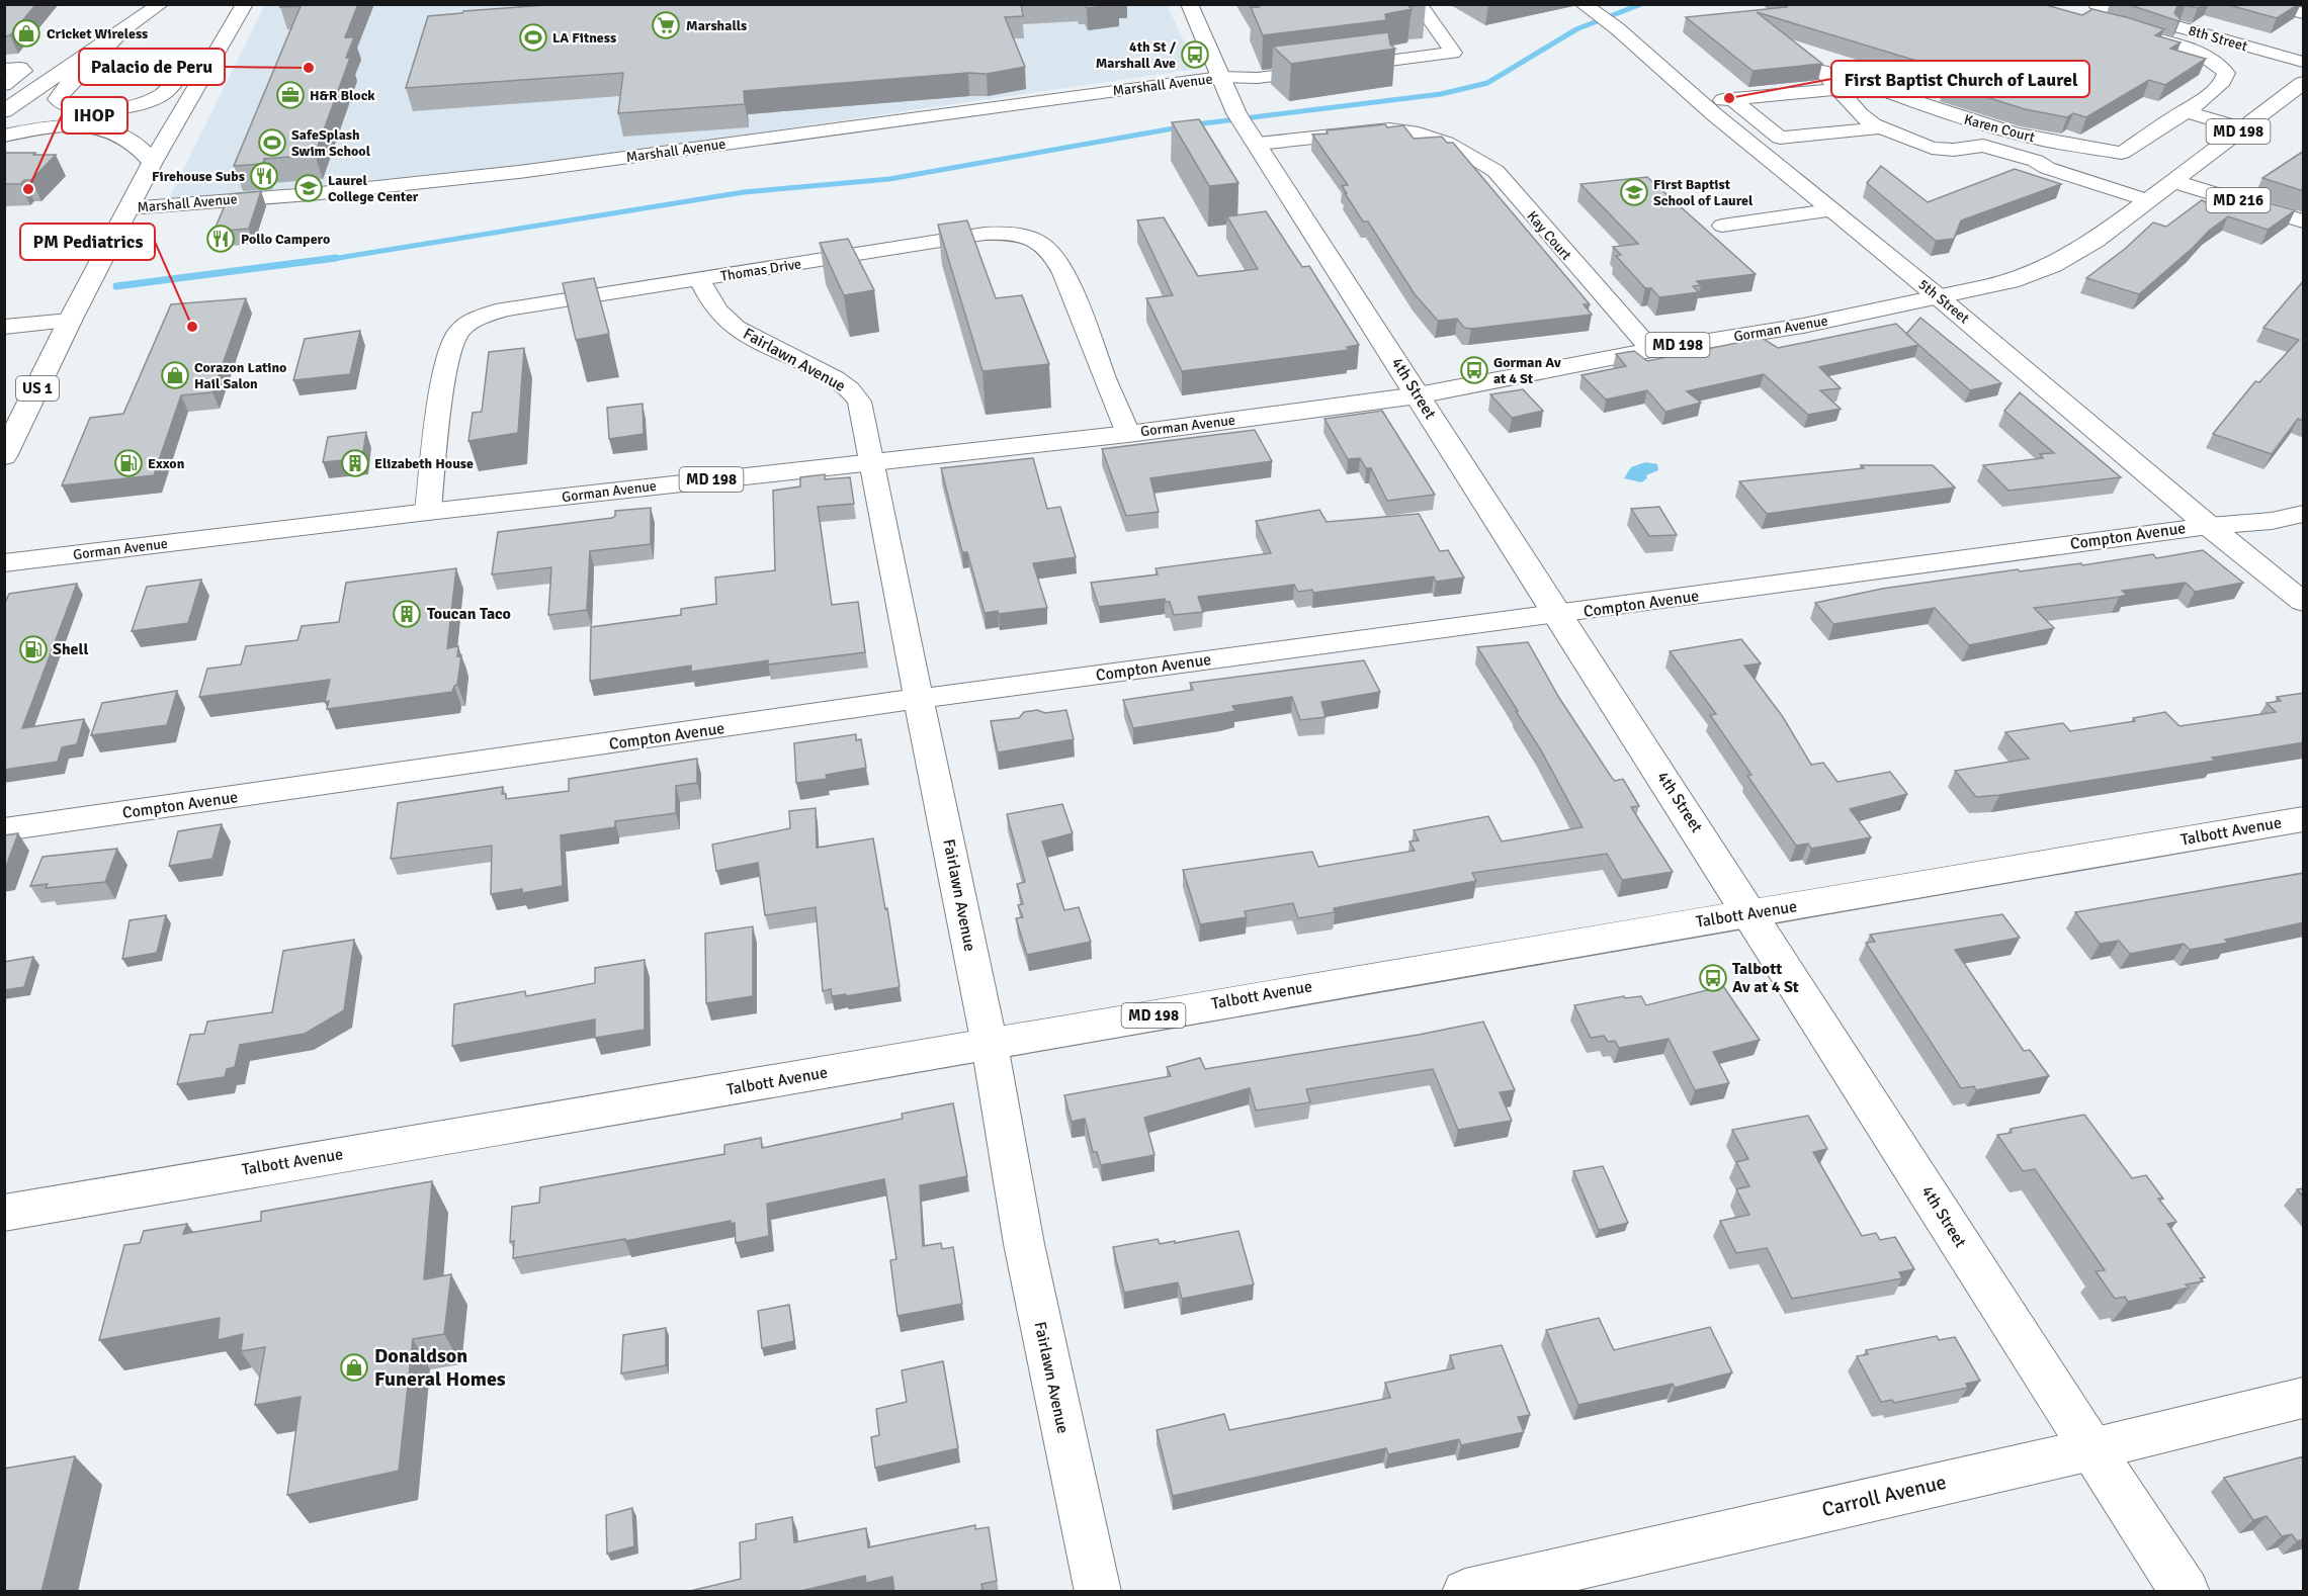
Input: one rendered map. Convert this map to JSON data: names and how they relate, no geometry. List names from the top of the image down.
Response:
{
  "streets": {
    "main road": [
      "MD 198",
      "MD 216",
      "5th Street",
      "Gorman Avenue",
      "US 1",
      "4th Street",
      "Talbott Avenue"
    ],
    "street": [
      "8th Street",
      "Marshall Avenue",
      "Karen Court",
      "Kay Court",
      "Thomas Drive",
      "Fairlawn Avenue",
      "Compton Avenue",
      "Carroll Avenue"
    ]
  },
  "crossings": [
    ["Marshall Avenue", "US 1"],
    ["Marshall Avenue", "4th Street"],
    ["MD 216", "Gorman Avenue"],
    ["Kay Court", "Gorman Avenue"],
    ["Kay Court", "4th Street"],
    ["Thomas Drive", "Gorman Avenue"],
    ["Thomas Drive", "Fairlawn Avenue"],
    ["5th Street", "Gorman Avenue"],
    ["5th Street", "Compton Avenue"],
    ["Gorman Avenue", "Fairlawn Avenue"],
    ["Gorman Avenue", "4th Street"],
    ["Fairlawn Avenue", "Compton Avenue"],
    ["Fairlawn Avenue", "Talbott Avenue"],
    ["4th Street", "Compton Avenue"],
    ["4th Street", "Talbott Avenue"],
    ["4th Street", "Carroll Avenue"]
  ],
  "places": {
    "supermarket": ["Marshalls"],
    "shop": ["Cricket Wireless", "Corazon Latino Hail Salon", "Donaldson Funeral Homes"],
    "sports": ["LA Fitness", "SafeSplash Swim School"],
    "bus stop": ["4th St / Marshall Ave", "Gorman Av at 4 St", "Talbott Av at 4 St"],
    "other": [
      "Palacio de Peru",
      "First Baptist Church of Laurel",
      "IHOP",
      "PM Pediatrics"
    ],
    "office": ["H&R Block"],
    "restaurant": ["Firehouse Subs", "Pollo Campero"],
    "school or university": ["Laurel College Center", "First Baptist School of Laurel"],
    "fuel station": ["Exxon", "Shell"],
    "building": ["Elizabeth House", "Toucan Taco"]
  }
}
